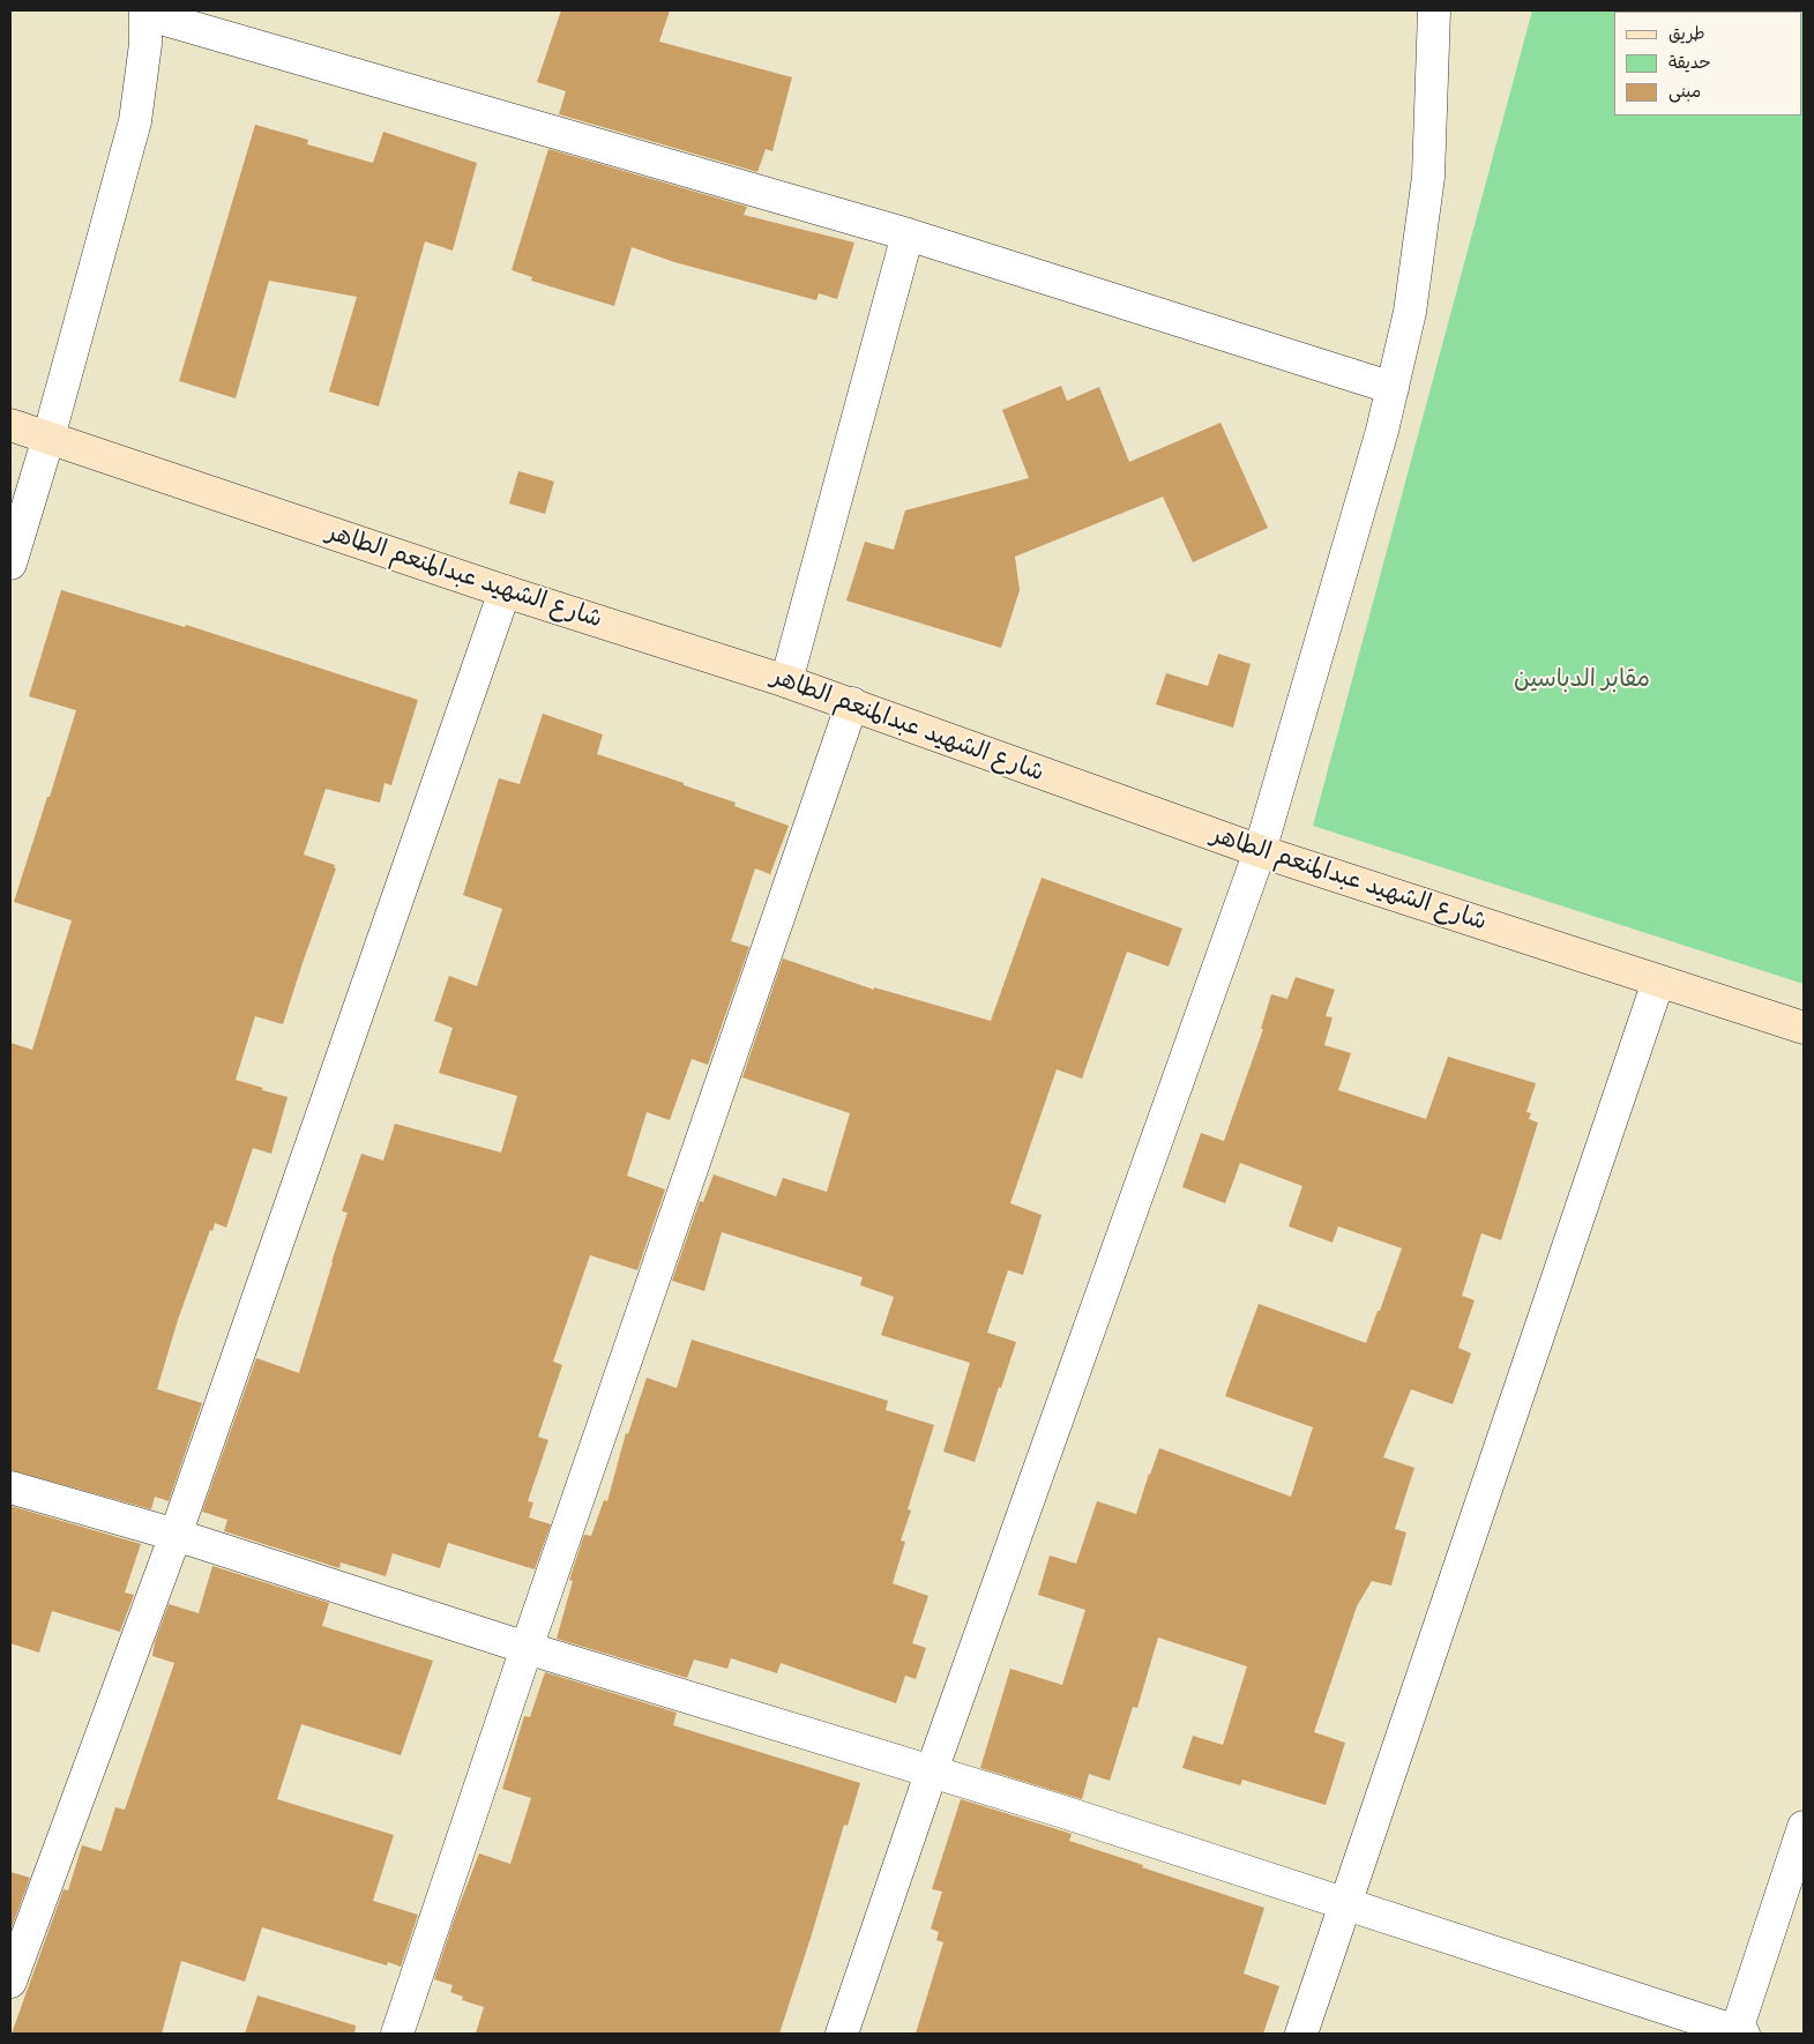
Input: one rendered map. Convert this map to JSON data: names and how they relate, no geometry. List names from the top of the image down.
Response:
{
  "streets": {
    "street": ["شارع الشهيد عبدالمنعم الطاهر"]
  },
  "parks": ["مقابر الدباسين"],
  "legend": ["طريق", "حديقة", "مبنى"]
}
